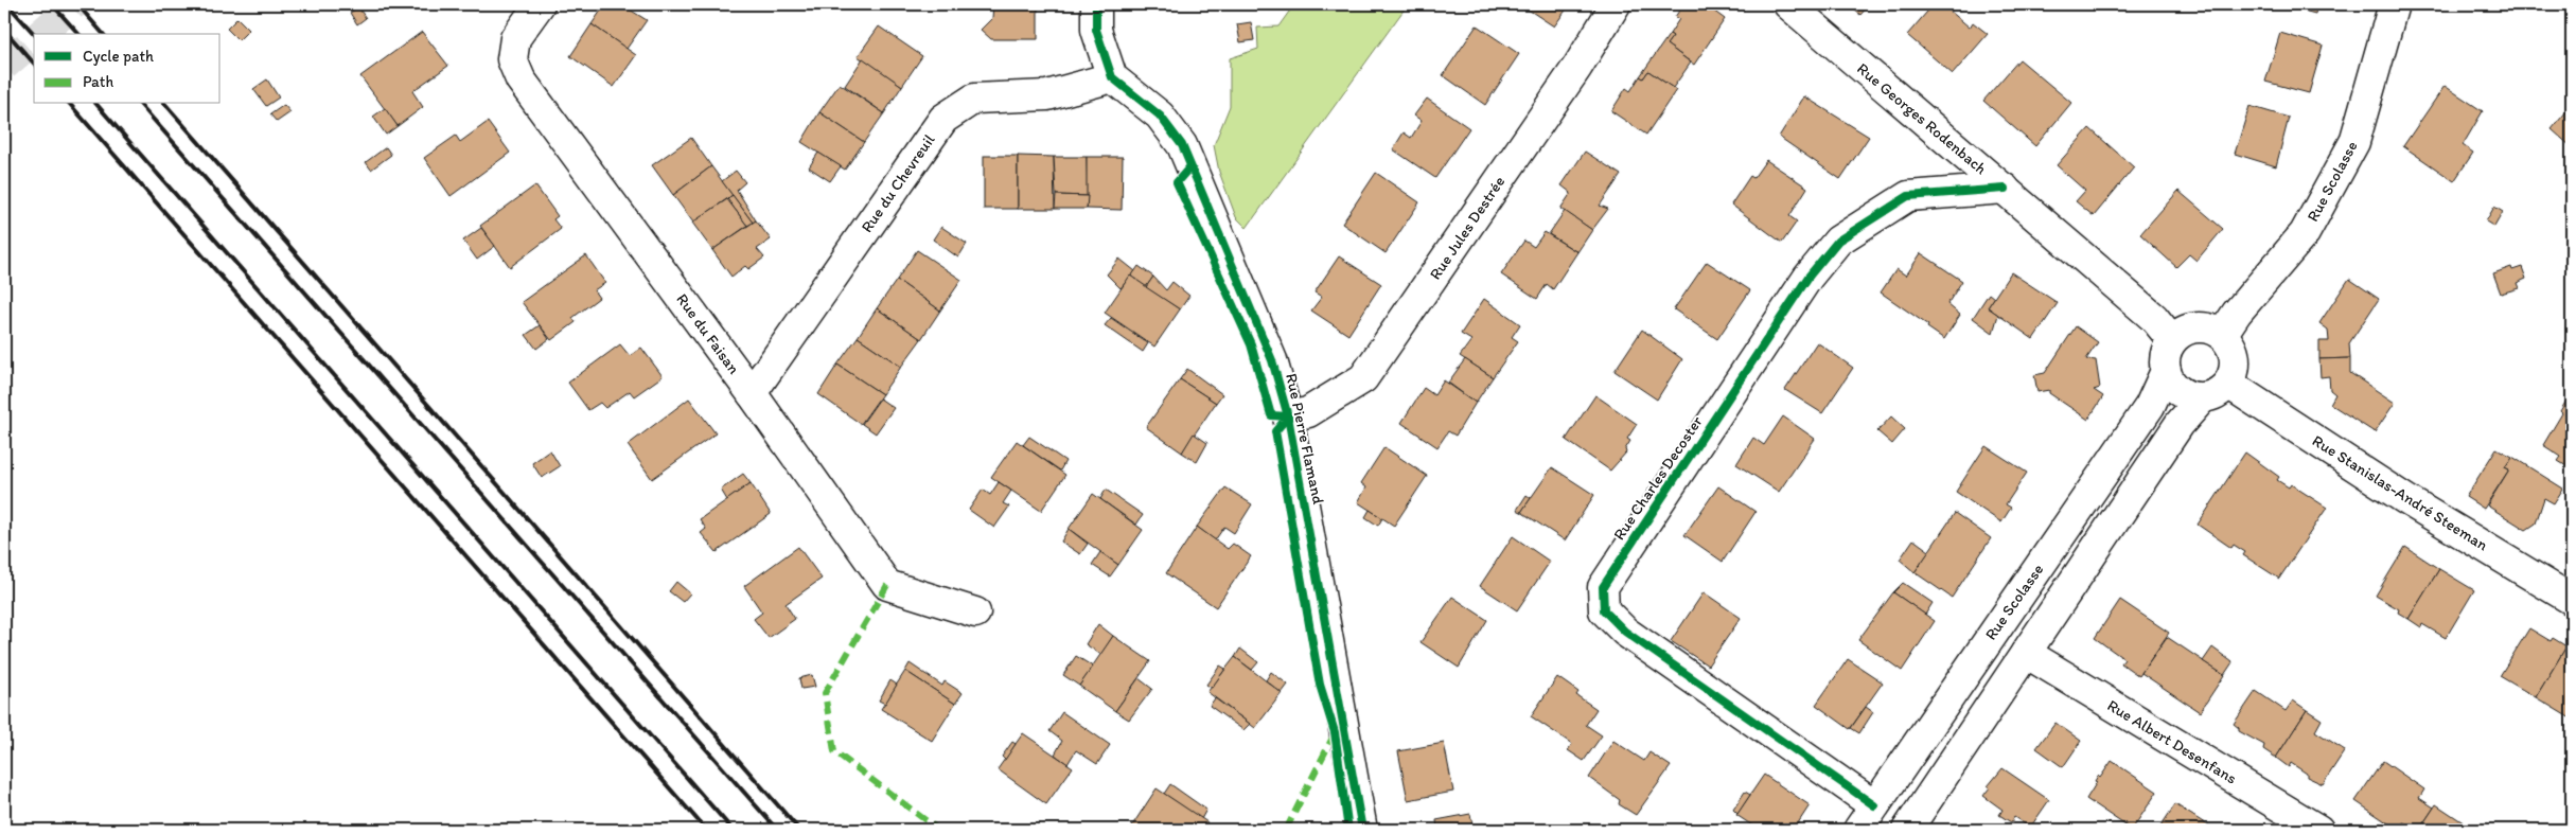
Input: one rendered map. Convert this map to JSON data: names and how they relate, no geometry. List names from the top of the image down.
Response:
{
  "streets": {
    "street": [
      "Rue Georges Rodenbach",
      "Rue Scolasse",
      "Rue du Chevreuil",
      "Rue Jules Destrée",
      "Rue du Faisan",
      "Rue Pierre Flamand",
      "Rue Charles Decoster",
      "Rue Stanislas-André Steeman",
      "Rue Albert Desenfans"
    ]
  },
  "crossings": [
    ["Rue Georges Rodenbach", "Rue Scolasse"],
    ["Rue Georges Rodenbach", "Rue Charles Decoster"],
    ["Rue Georges Rodenbach", "Rue Stanislas-André Steeman"],
    ["Rue Scolasse", "Rue Charles Decoster"],
    ["Rue Scolasse", "Rue Stanislas-André Steeman"],
    ["Rue du Chevreuil", "Rue du Faisan"],
    ["Rue du Chevreuil", "Rue Pierre Flamand"],
    ["Rue Jules Destrée", "Rue Pierre Flamand"]
  ],
  "legend": ["Cycle path", "Path"]
}
